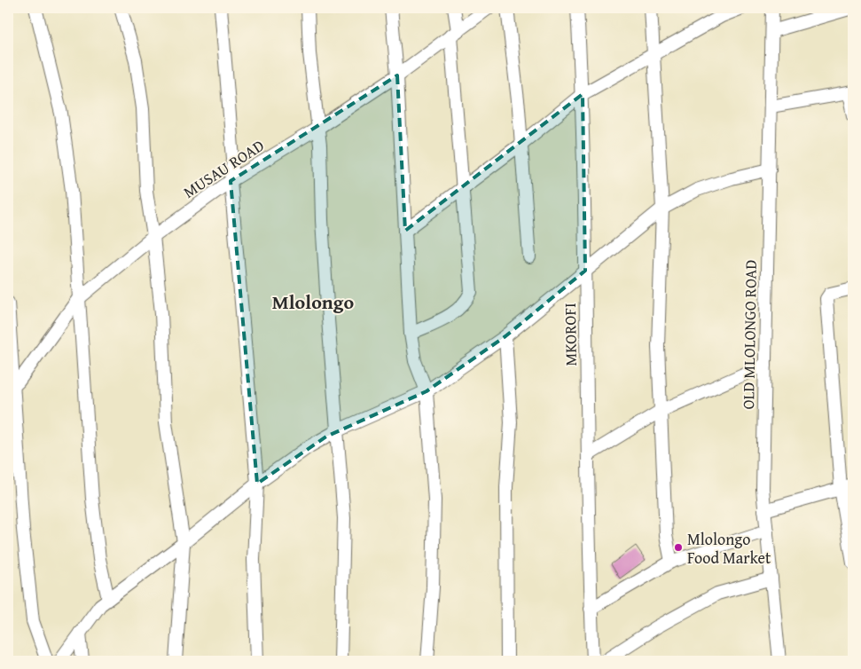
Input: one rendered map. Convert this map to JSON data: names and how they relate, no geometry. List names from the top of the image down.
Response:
{
  "streets": {
    "street": ["MUSAU ROAD", "MKOROFI", "OLD MLOLONGO ROAD"]
  },
  "districts": ["Mlolongo"],
  "places": ["Mlolongo Food Market"]
}
